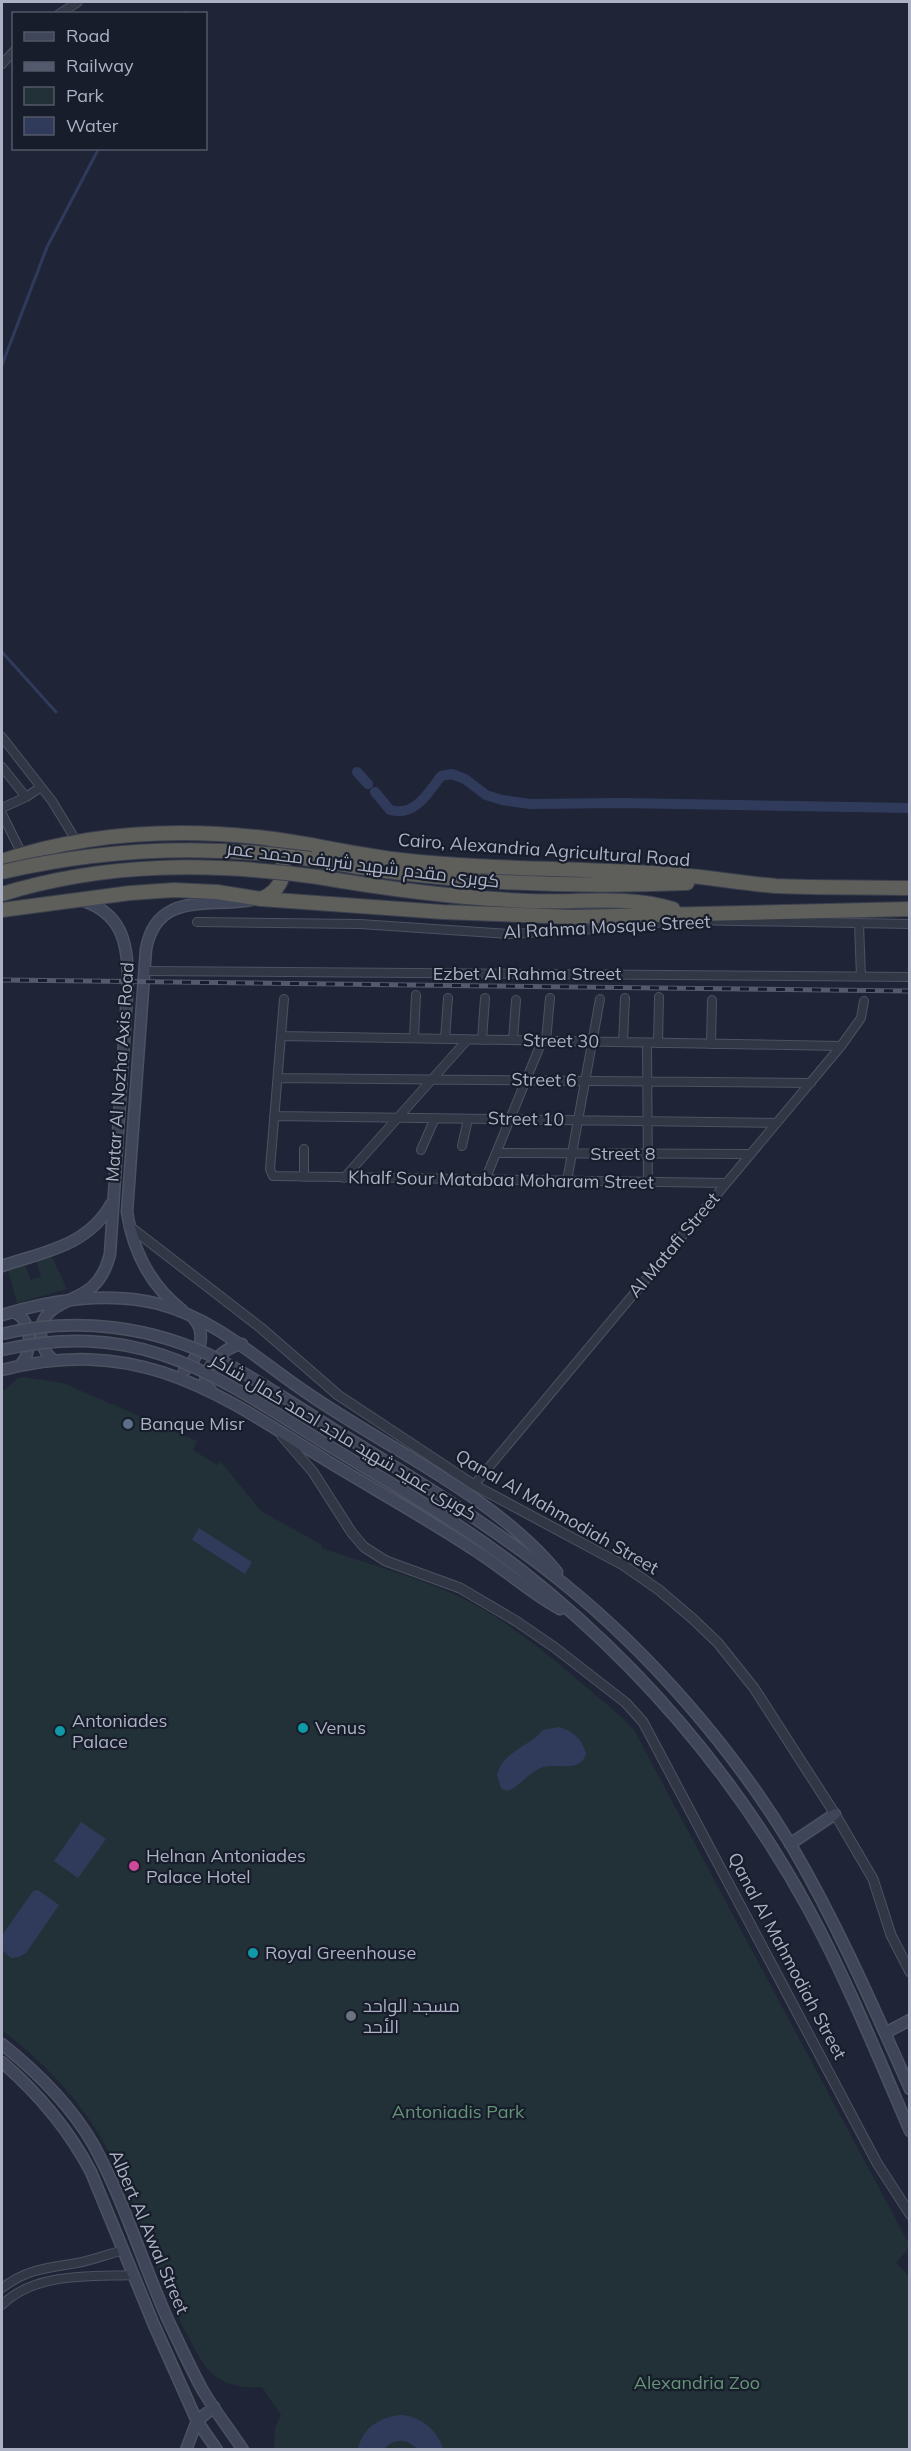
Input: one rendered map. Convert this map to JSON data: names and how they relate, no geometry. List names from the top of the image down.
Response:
{
  "streets": {
    "highway": ["Cairo, Alexandria Agricultural Road", "كوبرى مقدم شهيد شريف محمد عمر"],
    "main road": ["Matar Al Nozha Axis Road", "كوبرى عميد شهيد ماجد احمد كمال شاكر", "Albert Al Awal Street"],
    "street": [
      "Al Rahma Mosque Street",
      "Ezbet Al Rahma Street",
      "Street 30",
      "Street 6",
      "Street 10",
      "Street 8",
      "Khalf Sour Matabaa Moharam Street",
      "Al Matafi Street",
      "Qanal Al Mahmodiah Street"
    ]
  },
  "crossings": [
    ["Cairo, Alexandria Agricultural Road", "كوبرى مقدم شهيد شريف محمد عمر"],
    ["Ezbet Al Rahma Street", "Matar Al Nozha Axis Road"],
    ["Street 30", "Al Matafi Street"],
    ["Matar Al Nozha Axis Road", "Qanal Al Mahmodiah Street"],
    ["Street 6", "Al Matafi Street"],
    ["Street 10", "Khalf Sour Matabaa Moharam Street"],
    ["Street 10", "Al Matafi Street"],
    ["Street 8", "Al Matafi Street"],
    ["Khalf Sour Matabaa Moharam Street", "Al Matafi Street"],
    ["Al Matafi Street", "Qanal Al Mahmodiah Street"]
  ],
  "parks": ["Antoniadis Park", "Alexandria Zoo"],
  "places": [
    "Banque Misr",
    "Venus",
    "Antoniades Palace",
    "Helnan Antoniades Palace Hotel",
    "Royal Greenhouse",
    "مسجد الواحد الأحد"
  ],
  "legend": [
    "Road",
    "Railway",
    "Park",
    "Water"
  ]
}
